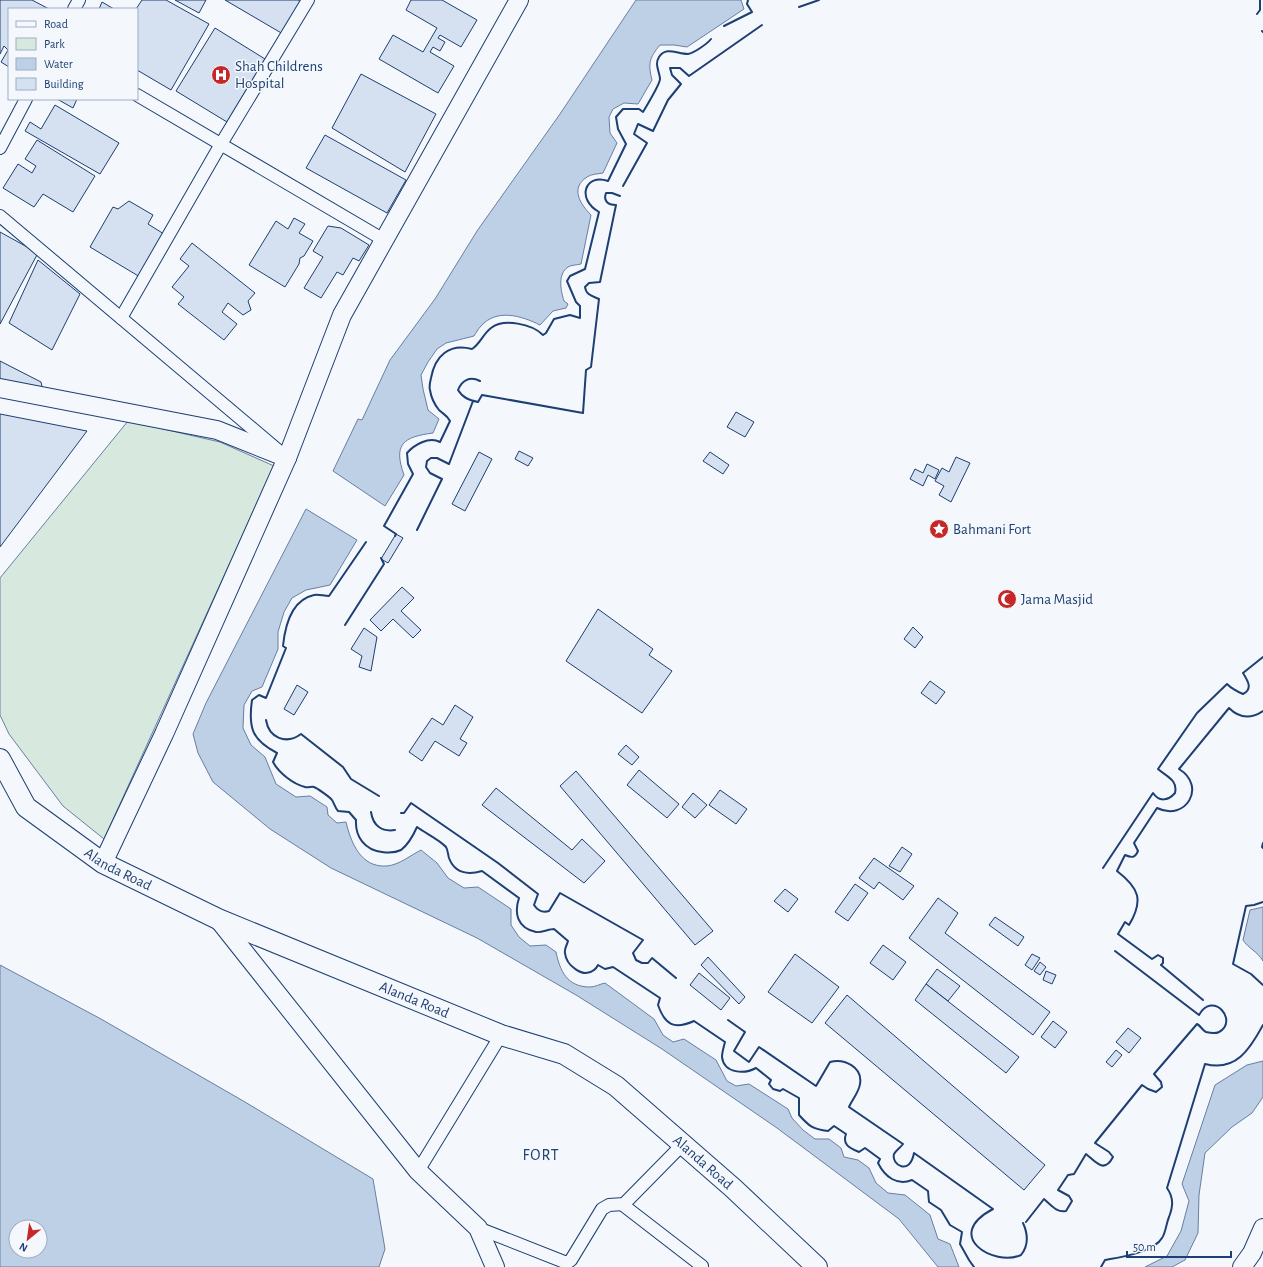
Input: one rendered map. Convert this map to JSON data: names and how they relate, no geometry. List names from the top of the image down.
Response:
{
  "streets": {
    "main road": ["Alanda Road"]
  },
  "districts": ["FORT"],
  "places": {
    "hospital": ["Shah Childrens Hospital"],
    "place": ["Bahmani Fort"],
    "mosque": ["Jama Masjid"]
  },
  "legend": [
    "Road",
    "Park",
    "Water",
    "Building"
  ],
  "scale_bar": "50 m",
  "north": "bottom left"
}
